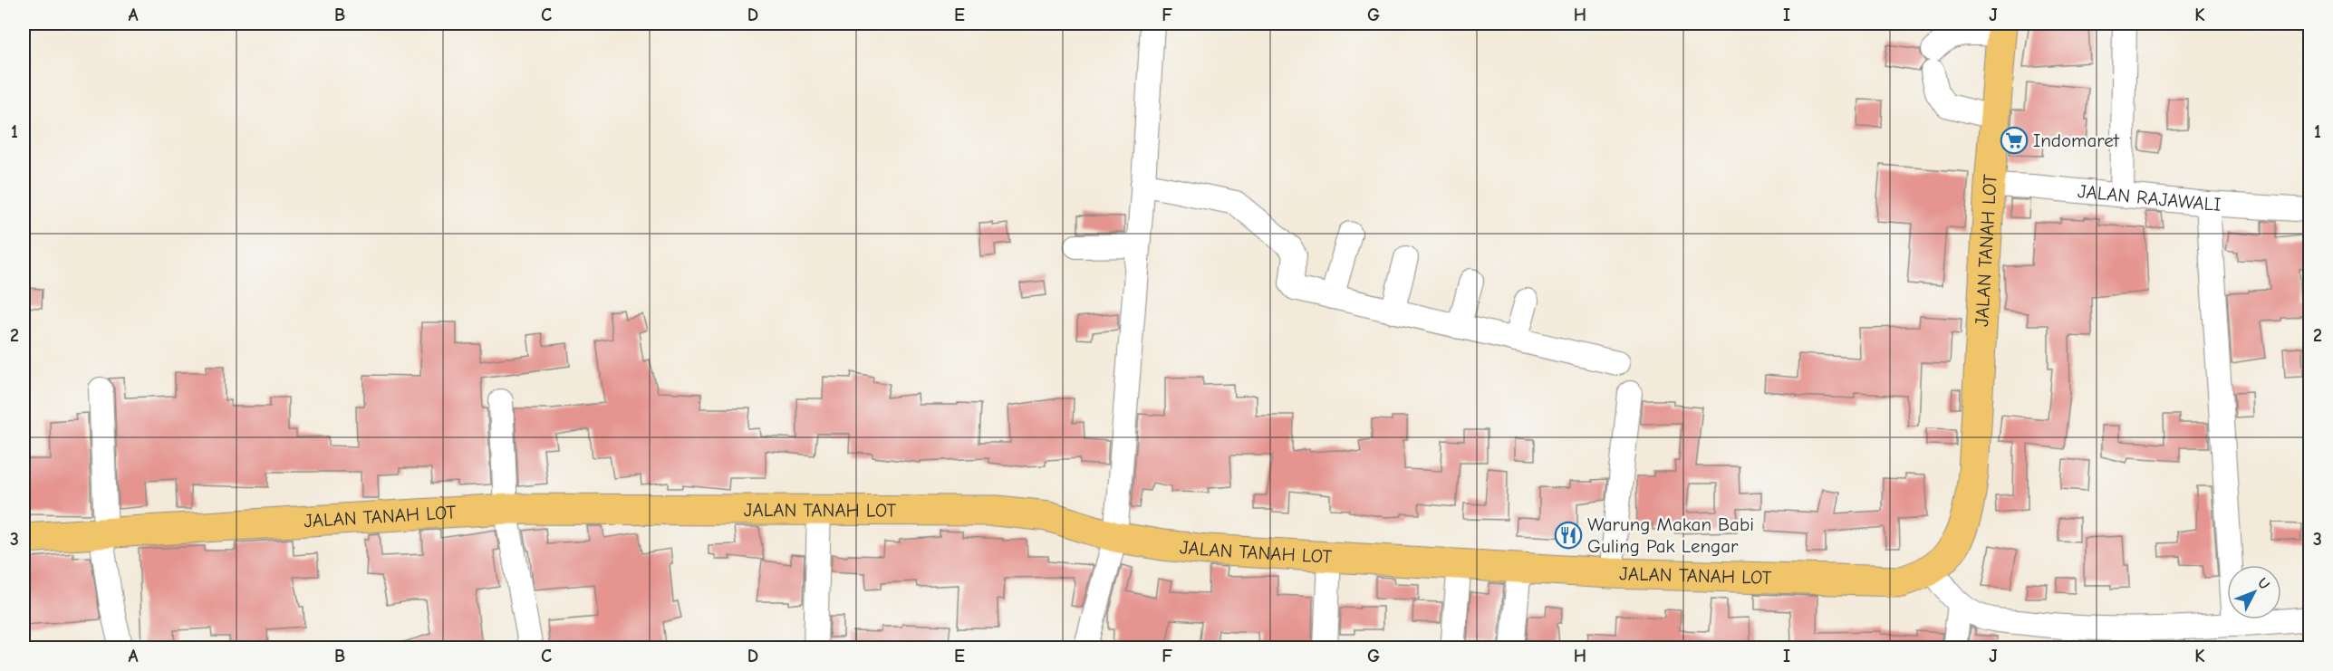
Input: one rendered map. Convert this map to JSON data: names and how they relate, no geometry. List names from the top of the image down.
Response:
{
  "streets": {
    "main road": ["JALAN TANAH LOT"],
    "street": ["JALAN RAJAWALI"]
  },
  "crossings": [
    ["JALAN RAJAWALI", "JALAN TANAH LOT"]
  ],
  "places": {
    "supermarket": ["Indomaret"],
    "restaurant": ["Warung Makan Babi Guling Pak Lengar"]
  },
  "north": "top right",
  "grid": {
    "columns": [
      "A",
      "B",
      "C",
      "D",
      "E",
      "F",
      "G",
      "H",
      "I",
      "J",
      "K"
    ],
    "rows": ["1", "2", "3"]
  }
}
